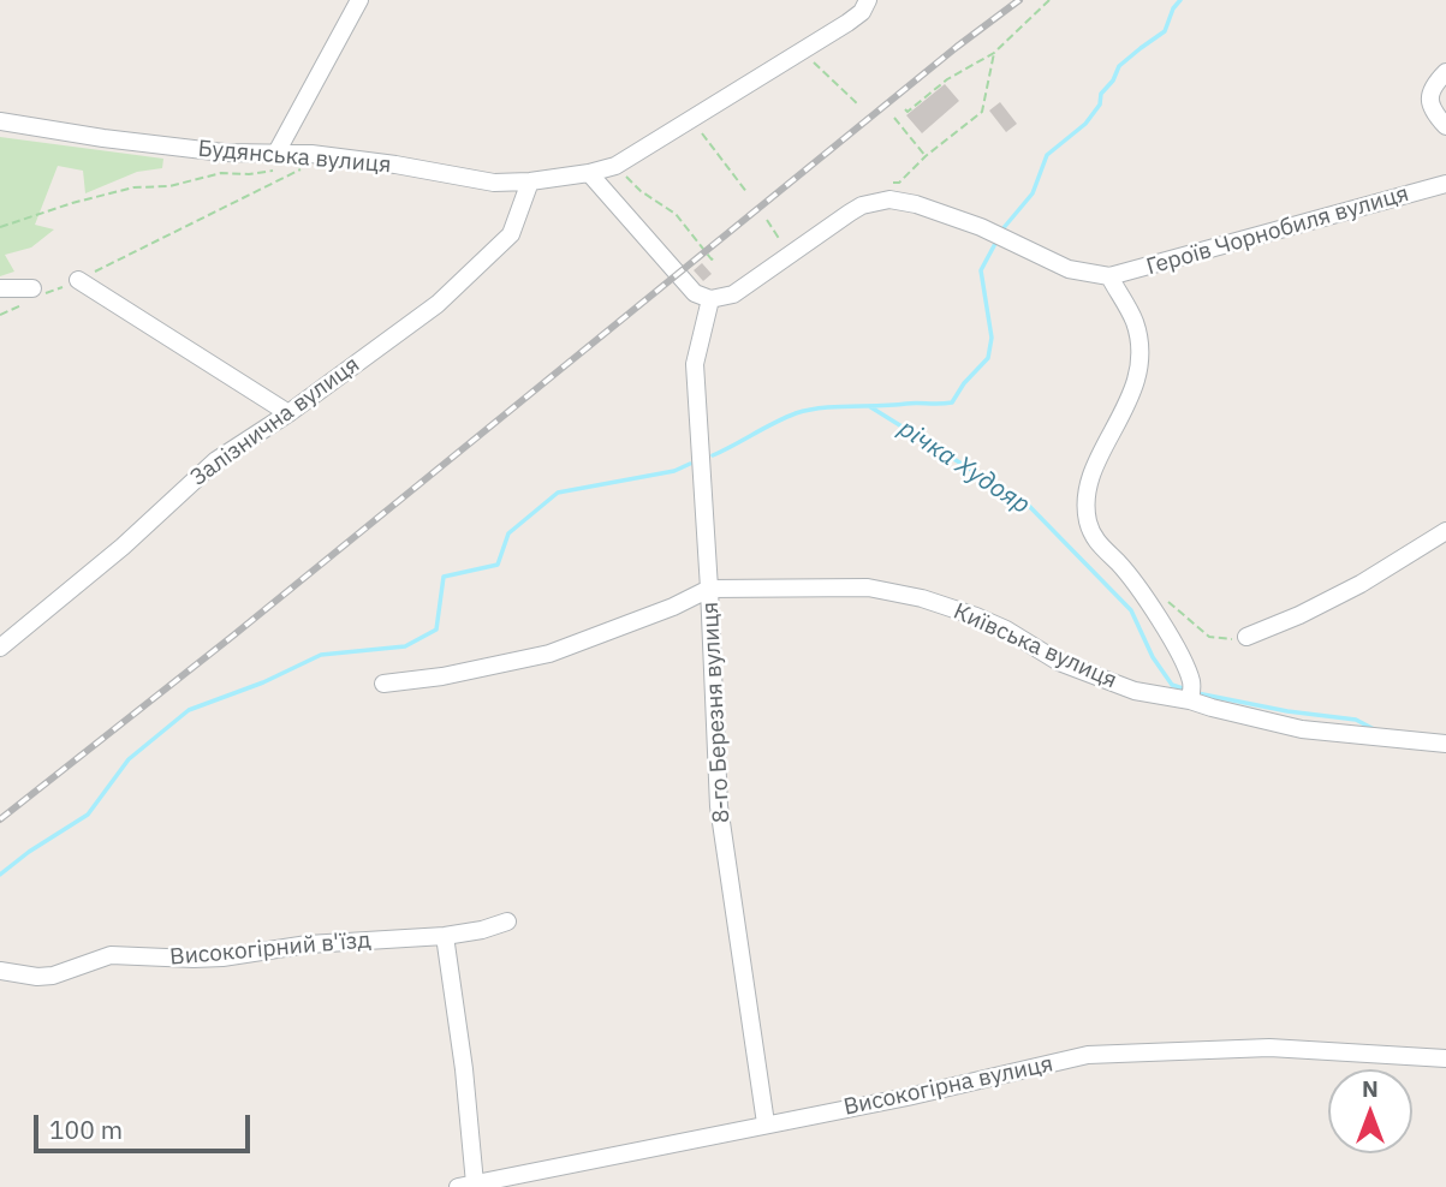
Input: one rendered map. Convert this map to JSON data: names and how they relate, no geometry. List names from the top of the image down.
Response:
{
  "streets": {
    "street": [
      "Будянська вулиця",
      "Героїв Чорнобиля вулиця",
      "Залізнична вулиця",
      "Київська вулиця",
      "8-го Березня вулиця",
      "Високогірний в'їзд",
      "Високогірна вулиця"
    ]
  },
  "crossings": [
    ["Будянська вулиця", "Залізнична вулиця"],
    ["Героїв Чорнобиля вулиця", "Київська вулиця"],
    ["Героїв Чорнобиля вулиця", "8-го Березня вулиця"],
    ["Київська вулиця", "8-го Березня вулиця"],
    ["8-го Березня вулиця", "Високогірна вулиця"]
  ],
  "water": ["річка Худояр"],
  "scale_bar": "100 m",
  "north": "top"
}
